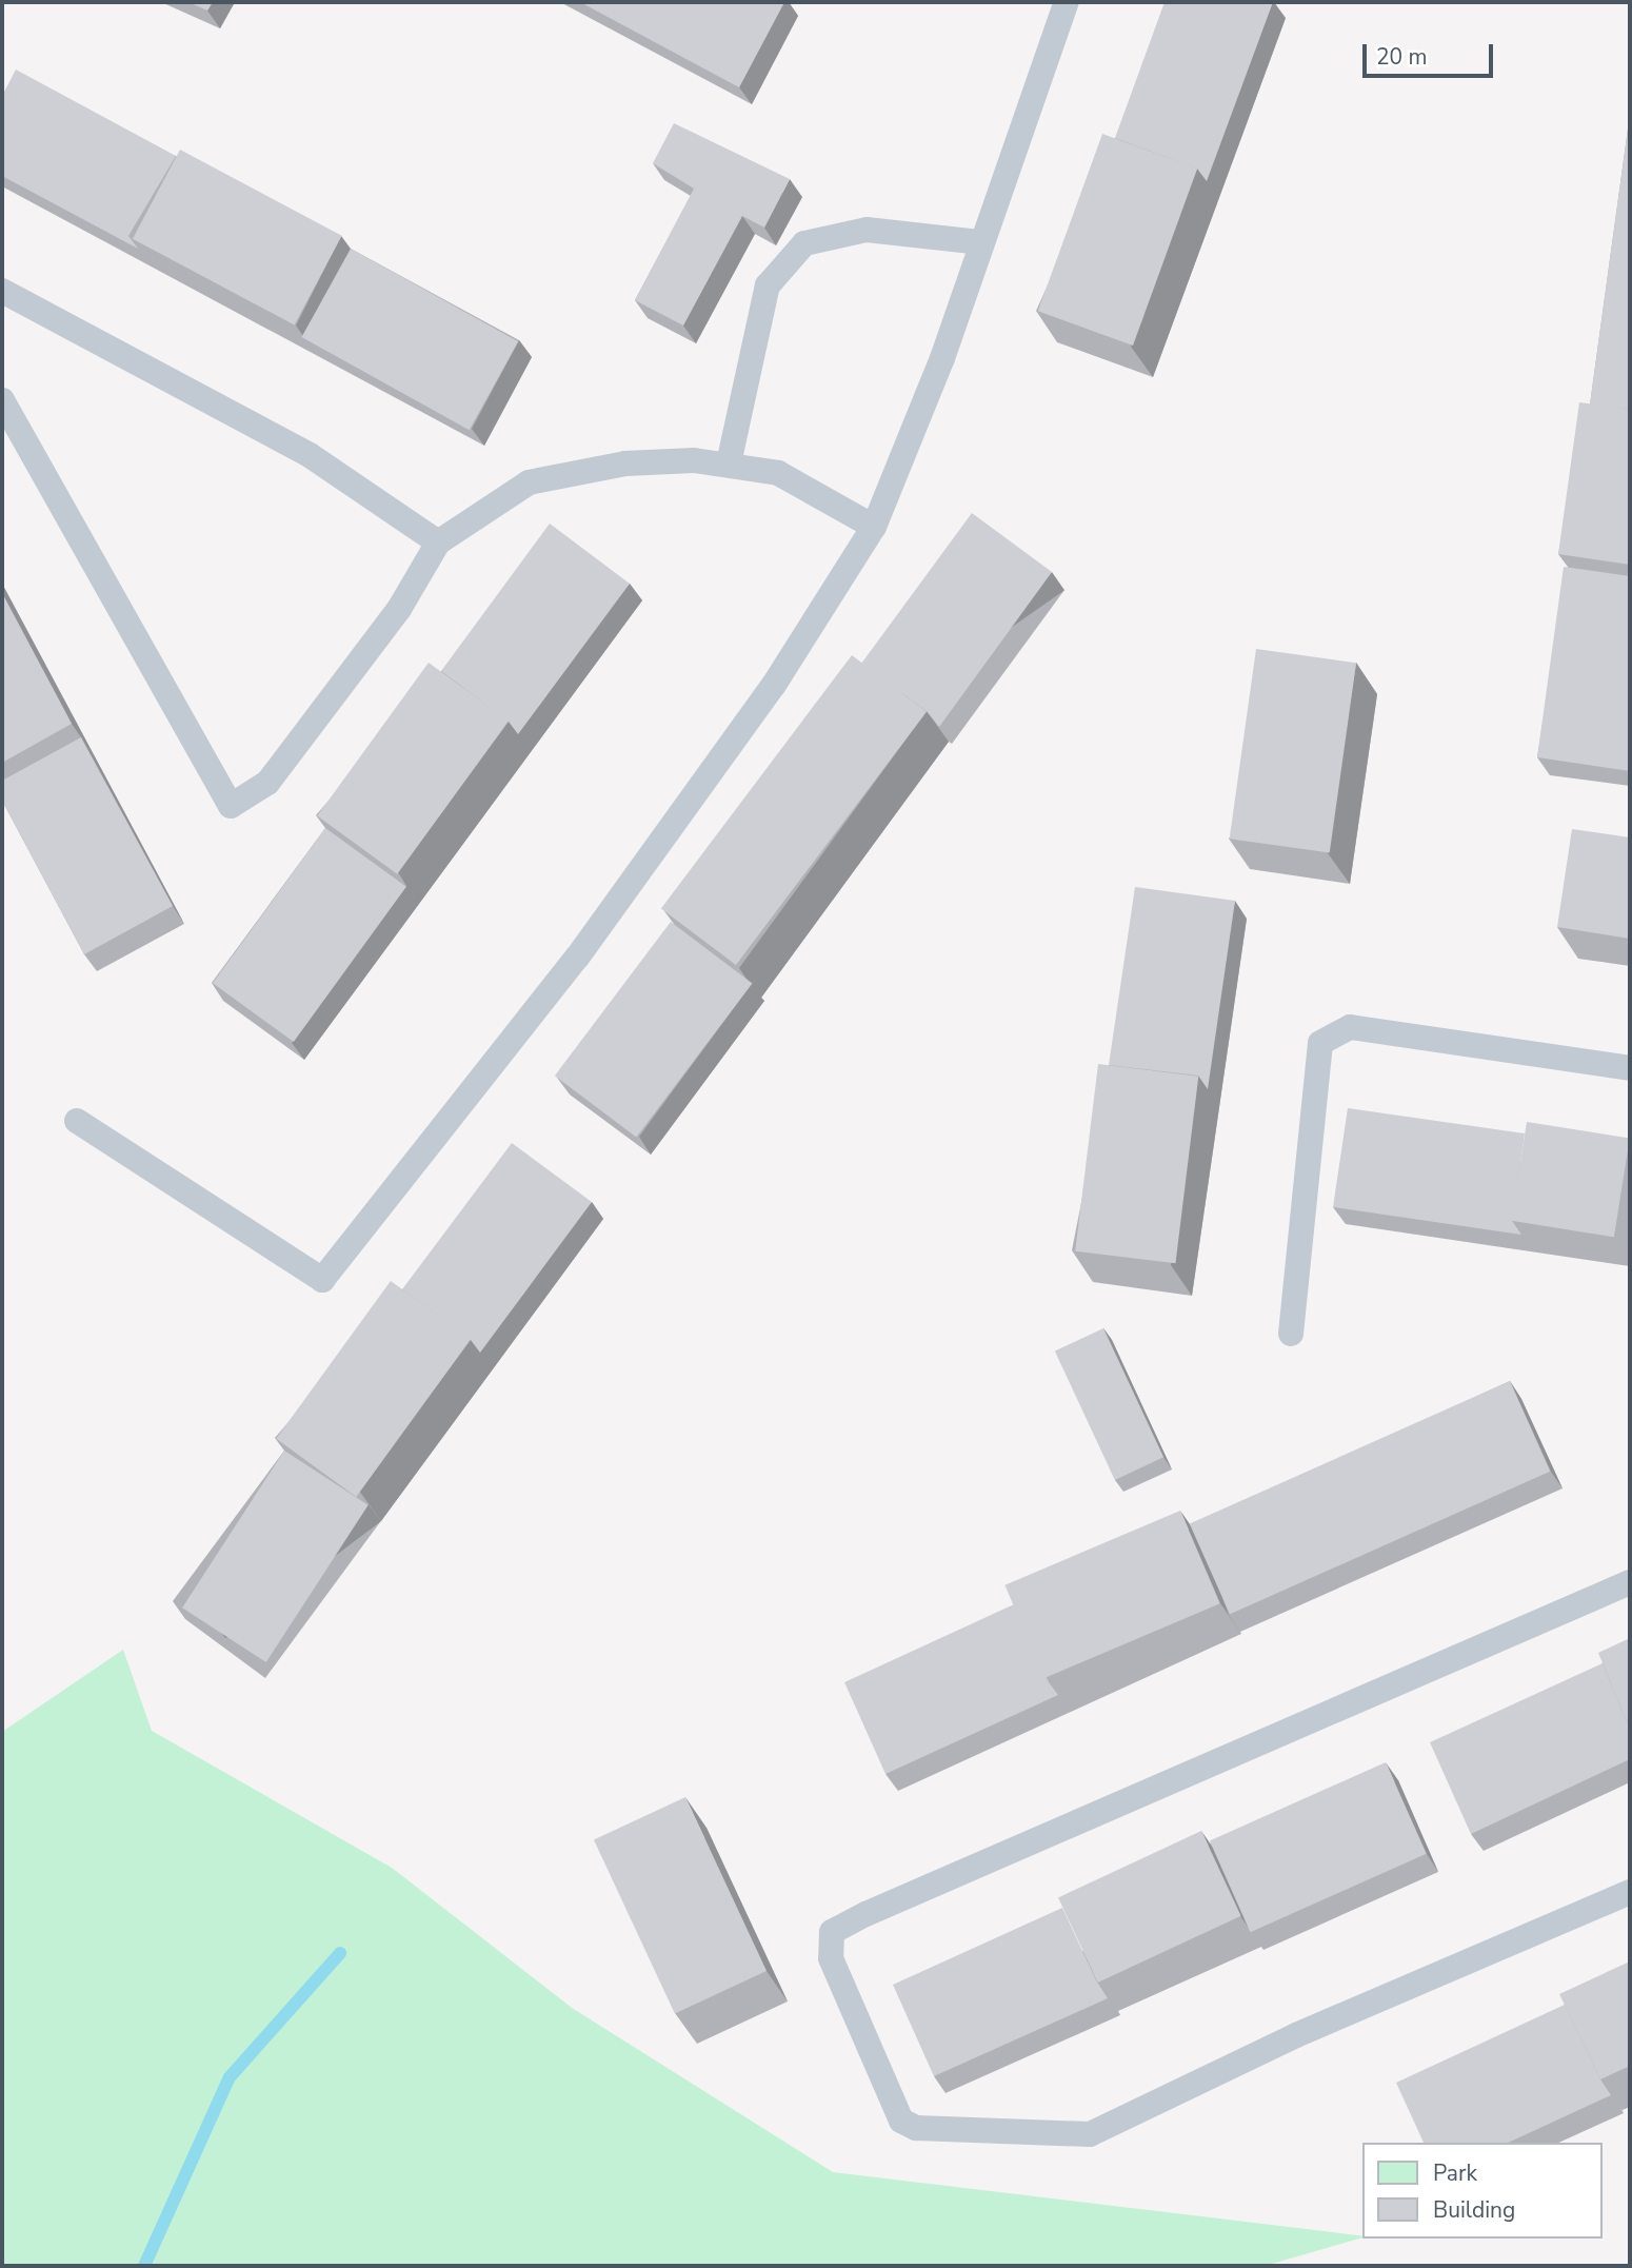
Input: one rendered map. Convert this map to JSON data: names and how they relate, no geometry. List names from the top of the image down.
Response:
{
  "legend": ["Park", "Building"],
  "scale_bar": "20 m"
}
